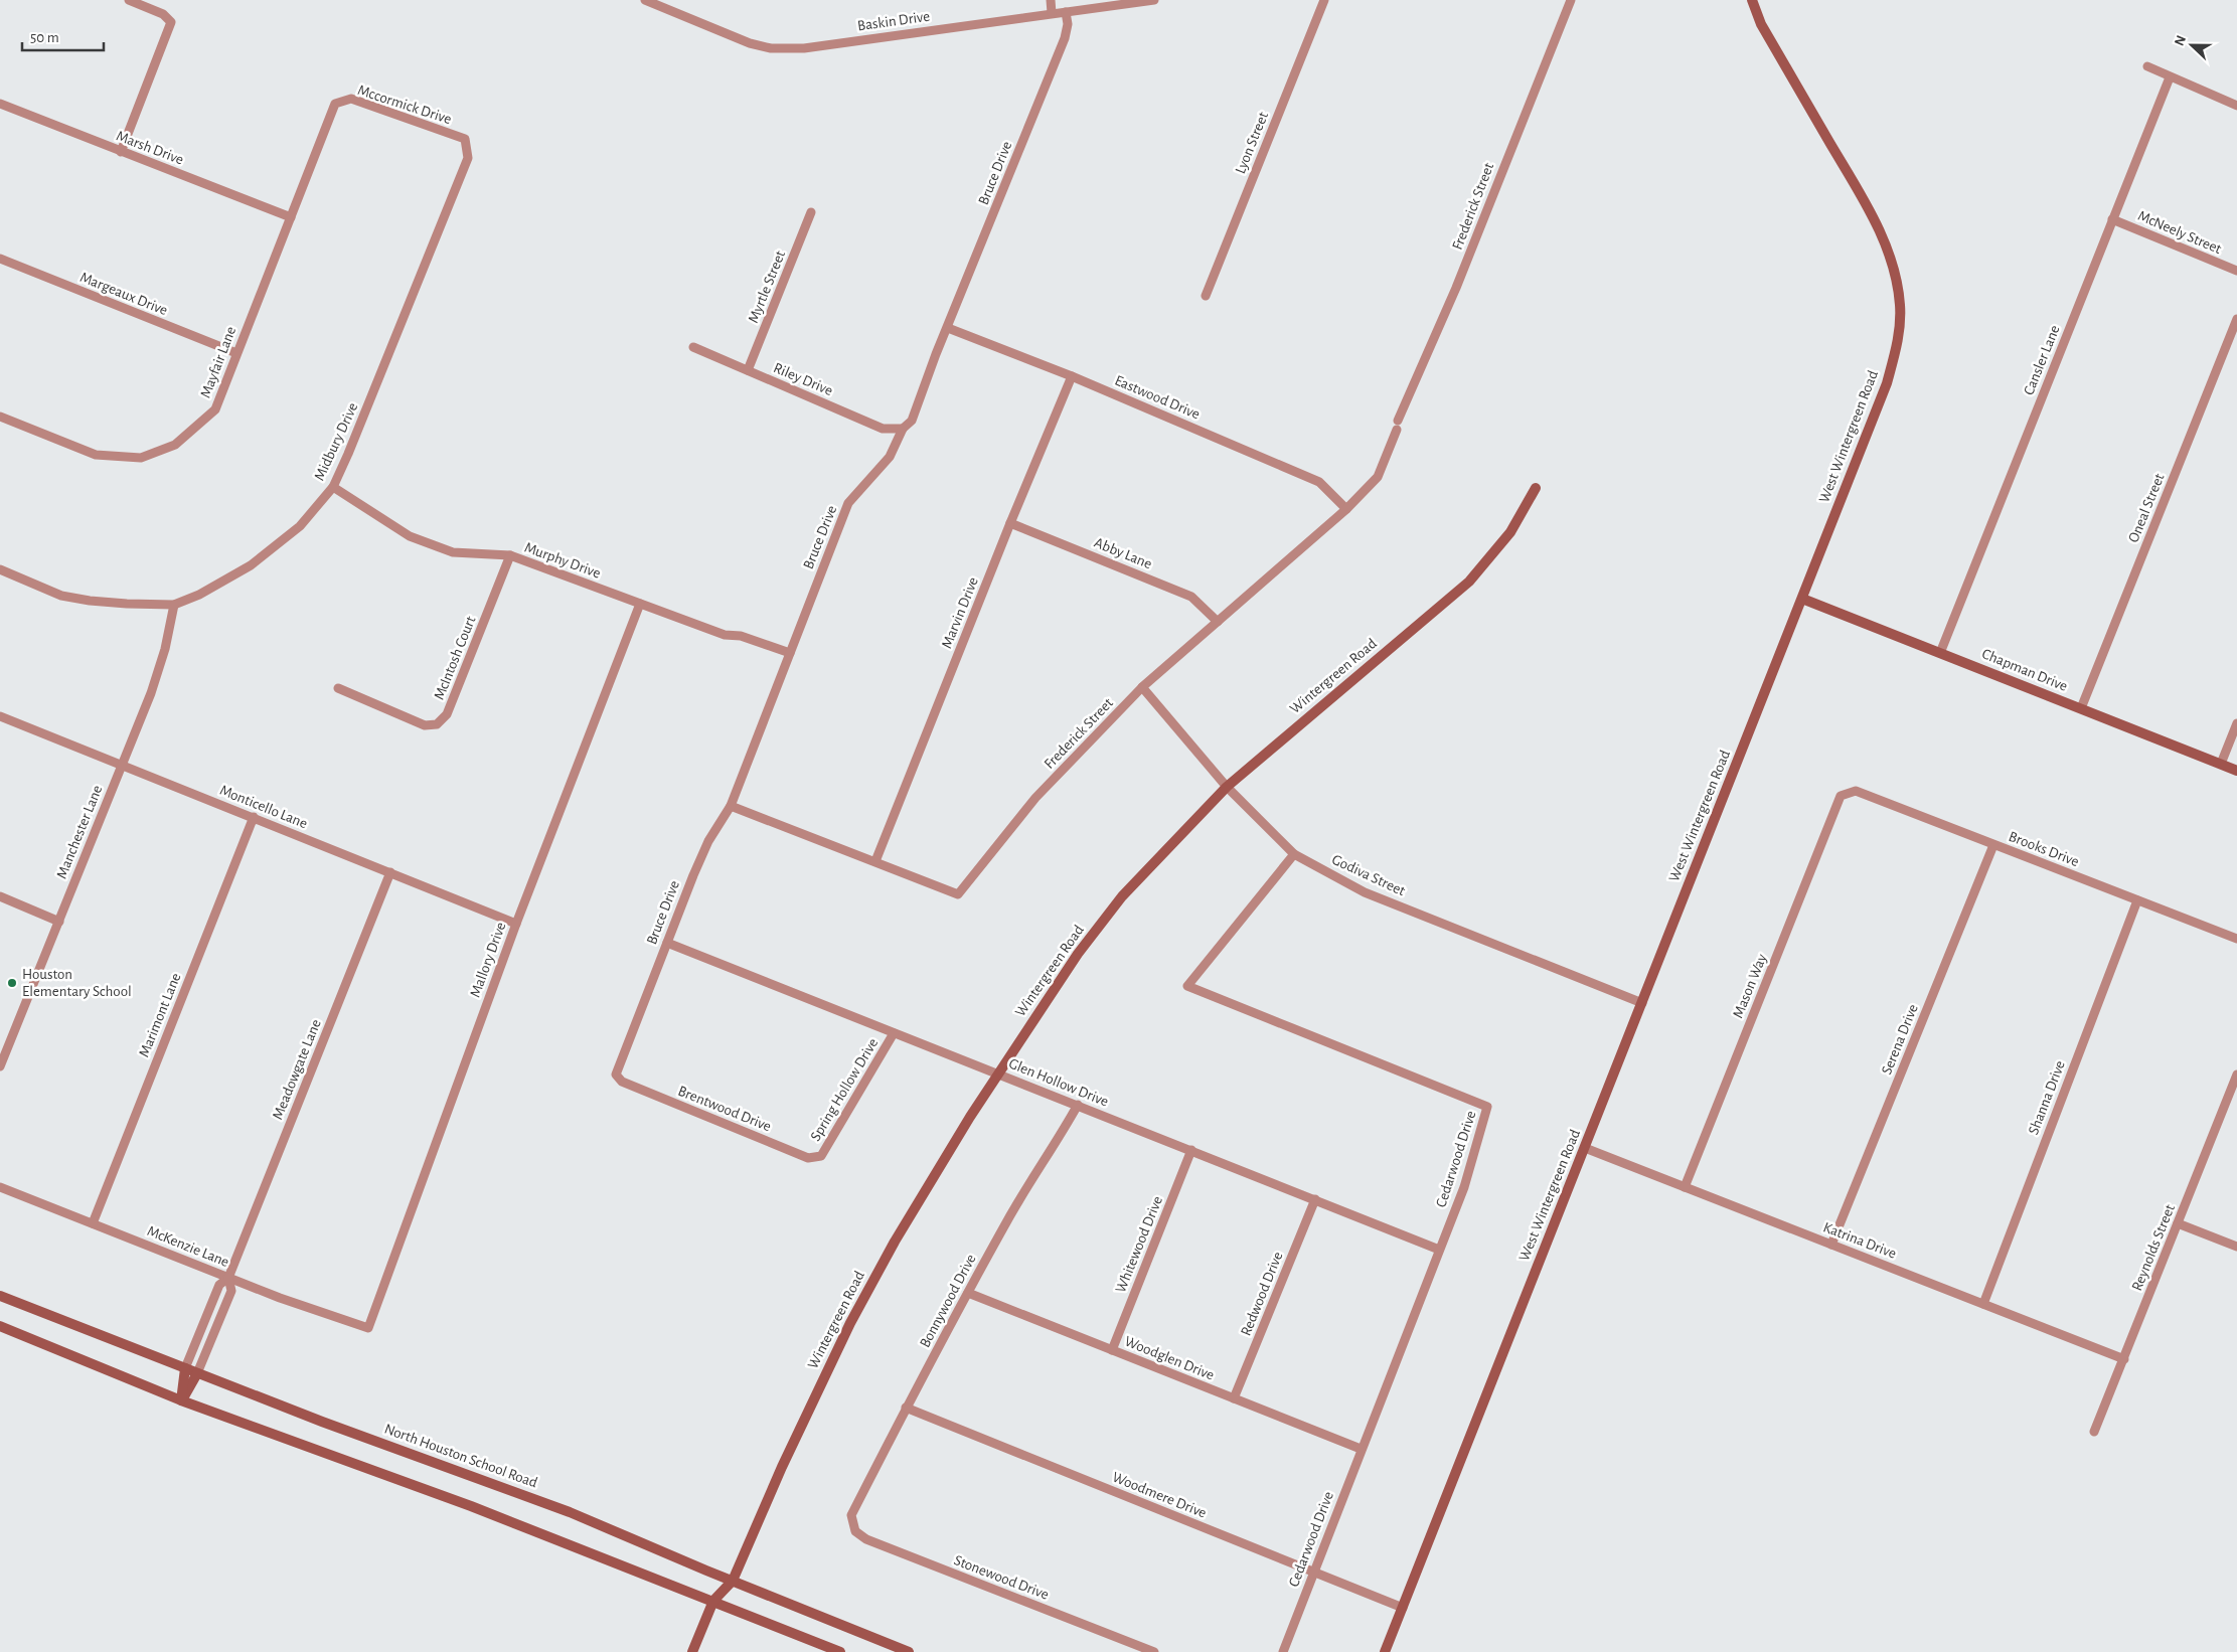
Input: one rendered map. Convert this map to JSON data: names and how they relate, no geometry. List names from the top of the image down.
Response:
{
  "streets": {
    "main road": [
      "West Wintergreen Road",
      "Chapman Drive",
      "Wintergreen Road",
      "North Houston School Road"
    ],
    "street": [
      "Baskin Drive",
      "Mccormick Drive",
      "Lyon Street",
      "Marsh Drive",
      "Bruce Drive",
      "Frederick Street",
      "McNeely Street",
      "Myrtle Street",
      "Margeaux Drive",
      "Cansler Lane",
      "Mayfair Lane",
      "Riley Drive",
      "Eastwood Drive",
      "Midbury Drive",
      "Oneal Street",
      "Abby Lane",
      "Murphy Drive",
      "Marvin Drive",
      "McIntosh Court",
      "Monticello Lane",
      "Manchester Lane",
      "Brooks Drive",
      "Godiva Street",
      "Mallory Drive",
      "Mason Way",
      "Marimont Lane",
      "Serena Drive",
      "Meadowgate Lane",
      "Glen Hollow Drive",
      "Spring Hollow Drive",
      "Shanna Drive",
      "Brentwood Drive",
      "Cedarwood Drive",
      "Katrina Drive",
      "Whitewood Drive",
      "McKenzie Lane",
      "Reynolds Street",
      "Redwood Drive",
      "Bonnywood Drive",
      "Woodglen Drive",
      "Woodmere Drive",
      "Stonewood Drive"
    ]
  },
  "crossings": [
    ["Baskin Drive", "Bruce Drive"],
    ["Mccormick Drive", "Mayfair Lane"],
    ["Mccormick Drive", "Midbury Drive"],
    ["Marsh Drive", "Mayfair Lane"],
    ["Bruce Drive", "Frederick Street"],
    ["Bruce Drive", "Riley Drive"],
    ["Bruce Drive", "Eastwood Drive"],
    ["Bruce Drive", "Murphy Drive"],
    ["Bruce Drive", "Glen Hollow Drive"],
    ["Bruce Drive", "Brentwood Drive"],
    ["Frederick Street", "Eastwood Drive"],
    ["Frederick Street", "Abby Lane"],
    ["Frederick Street", "Marvin Drive"],
    ["Frederick Street", "Godiva Street"],
    ["McNeely Street", "Cansler Lane"],
    ["Myrtle Street", "Riley Drive"],
    ["Margeaux Drive", "Mayfair Lane"],
    ["Cansler Lane", "Chapman Drive"],
    ["Eastwood Drive", "Marvin Drive"],
    ["West Wintergreen Road", "Chapman Drive"],
    ["West Wintergreen Road", "Godiva Street"],
    ["West Wintergreen Road", "Katrina Drive"],
    ["West Wintergreen Road", "Woodmere Drive"],
    ["Midbury Drive", "Murphy Drive"],
    ["Midbury Drive", "Manchester Lane"],
    ["Oneal Street", "Chapman Drive"],
    ["Abby Lane", "Marvin Drive"],
    ["Murphy Drive", "McIntosh Court"],
    ["Murphy Drive", "Mallory Drive"],
    ["Wintergreen Road", "Godiva Street"],
    ["Wintergreen Road", "Glen Hollow Drive"],
    ["Wintergreen Road", "North Houston School Road"],
    ["Monticello Lane", "Manchester Lane"],
    ["Monticello Lane", "Mallory Drive"],
    ["Monticello Lane", "Marimont Lane"],
    ["Monticello Lane", "Meadowgate Lane"],
    ["Brooks Drive", "Mason Way"],
    ["Brooks Drive", "Serena Drive"],
    ["Brooks Drive", "Shanna Drive"],
    ["Godiva Street", "Cedarwood Drive"],
    ["Mallory Drive", "McKenzie Lane"],
    ["Mason Way", "Katrina Drive"],
    ["Marimont Lane", "McKenzie Lane"],
    ["Serena Drive", "Katrina Drive"],
    ["Meadowgate Lane", "McKenzie Lane"],
    ["Meadowgate Lane", "North Houston School Road"],
    ["Glen Hollow Drive", "Spring Hollow Drive"],
    ["Glen Hollow Drive", "Cedarwood Drive"],
    ["Glen Hollow Drive", "Whitewood Drive"],
    ["Glen Hollow Drive", "Redwood Drive"],
    ["Glen Hollow Drive", "Bonnywood Drive"],
    ["Spring Hollow Drive", "Brentwood Drive"],
    ["Shanna Drive", "Katrina Drive"],
    ["Cedarwood Drive", "Woodglen Drive"],
    ["Cedarwood Drive", "Woodmere Drive"],
    ["Katrina Drive", "Reynolds Street"],
    ["Whitewood Drive", "Woodglen Drive"],
    ["Redwood Drive", "Woodglen Drive"],
    ["Bonnywood Drive", "Woodglen Drive"],
    ["Bonnywood Drive", "Woodmere Drive"],
    ["Bonnywood Drive", "Stonewood Drive"]
  ],
  "places": ["Houston Elementary School"],
  "scale_bar": "50 m",
  "north": "left"
}
